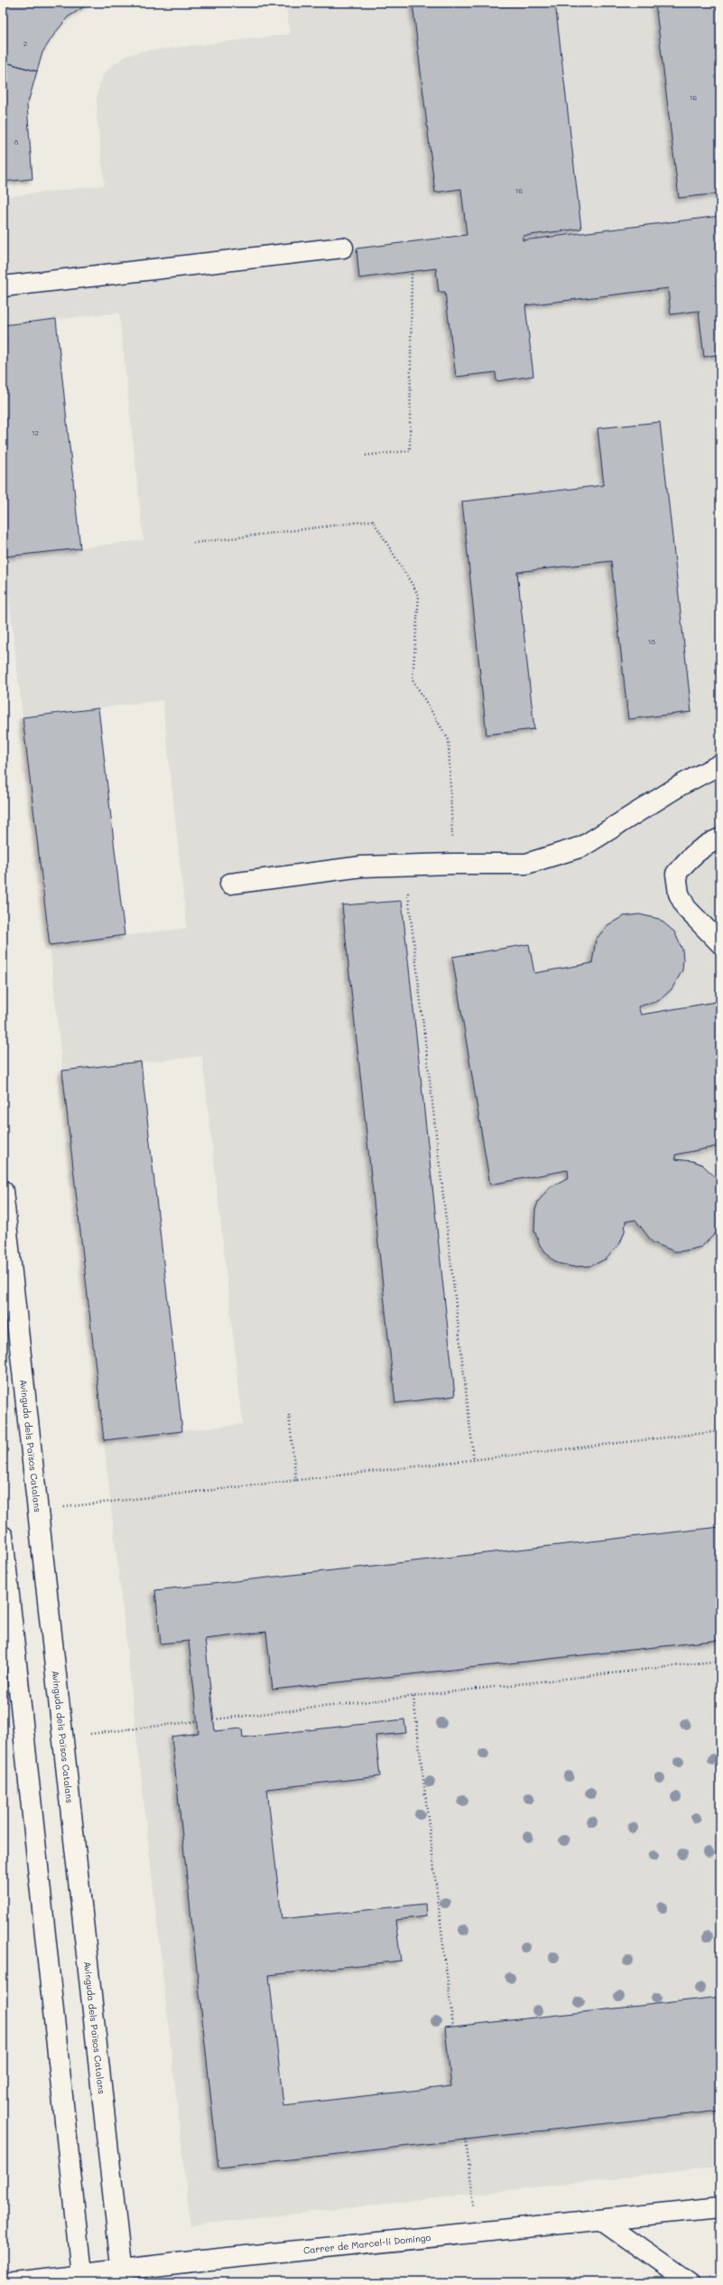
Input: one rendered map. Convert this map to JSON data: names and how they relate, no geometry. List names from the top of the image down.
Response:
{
  "streets": {
    "street": ["Avinguda dels Països Catalans", "Carrer de Marcel·lí Domingo"]
  },
  "crossings": [
    ["Avinguda dels Països Catalans", "Carrer de Marcel·lí Domingo"]
  ],
  "house_numbers": [
    "2",
    "16",
    "8",
    "16",
    "12",
    "18"
  ]
}
